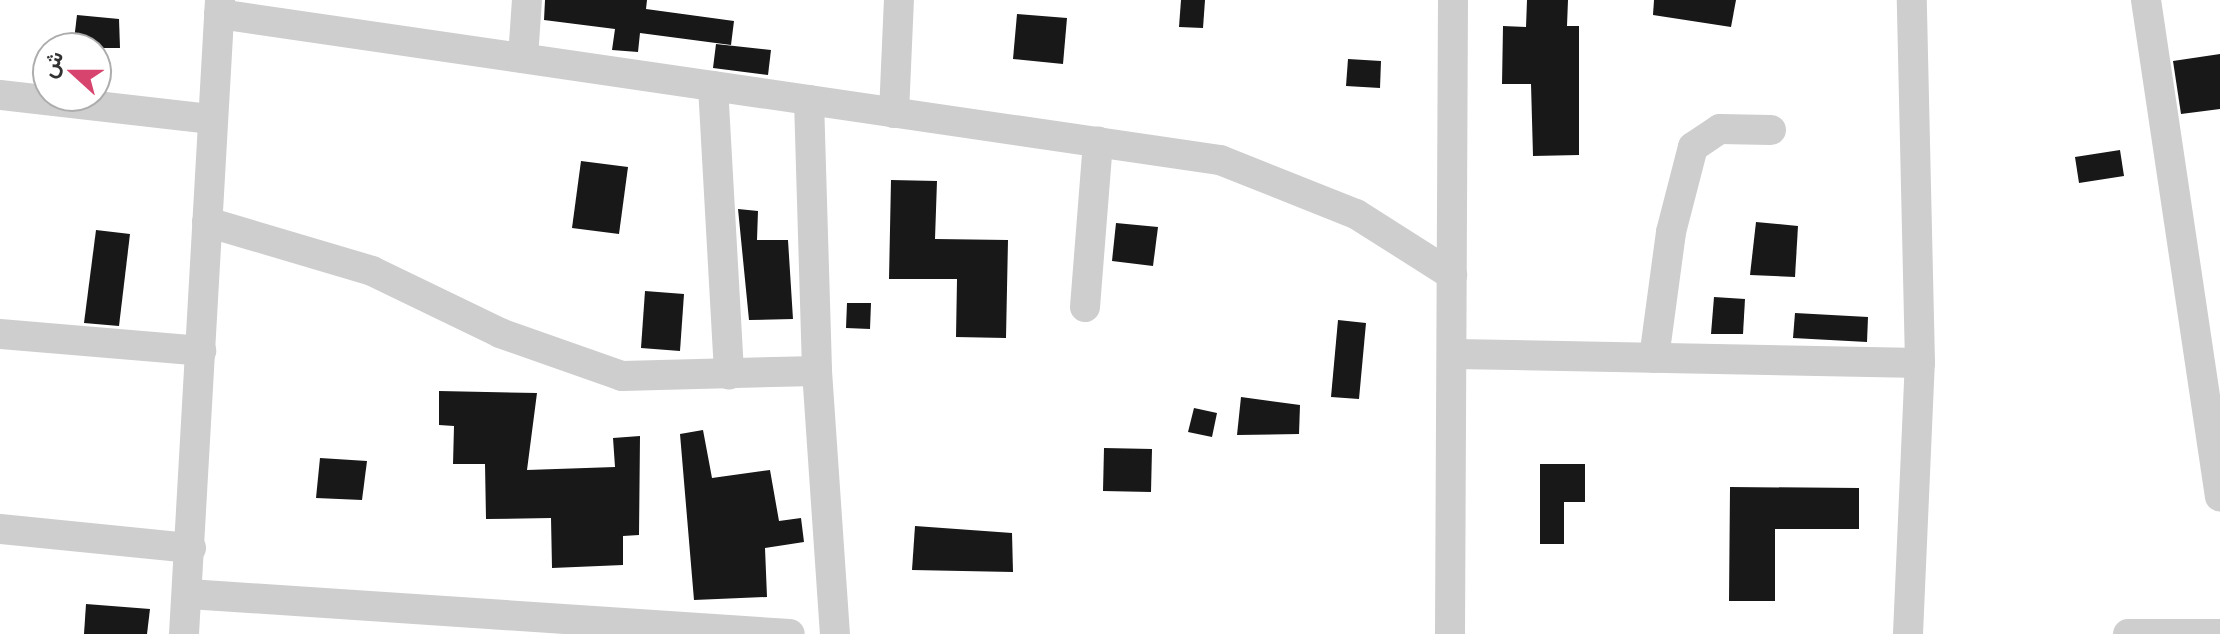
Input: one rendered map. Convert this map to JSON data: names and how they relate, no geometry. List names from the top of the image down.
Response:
{
  "north": "left"
}
